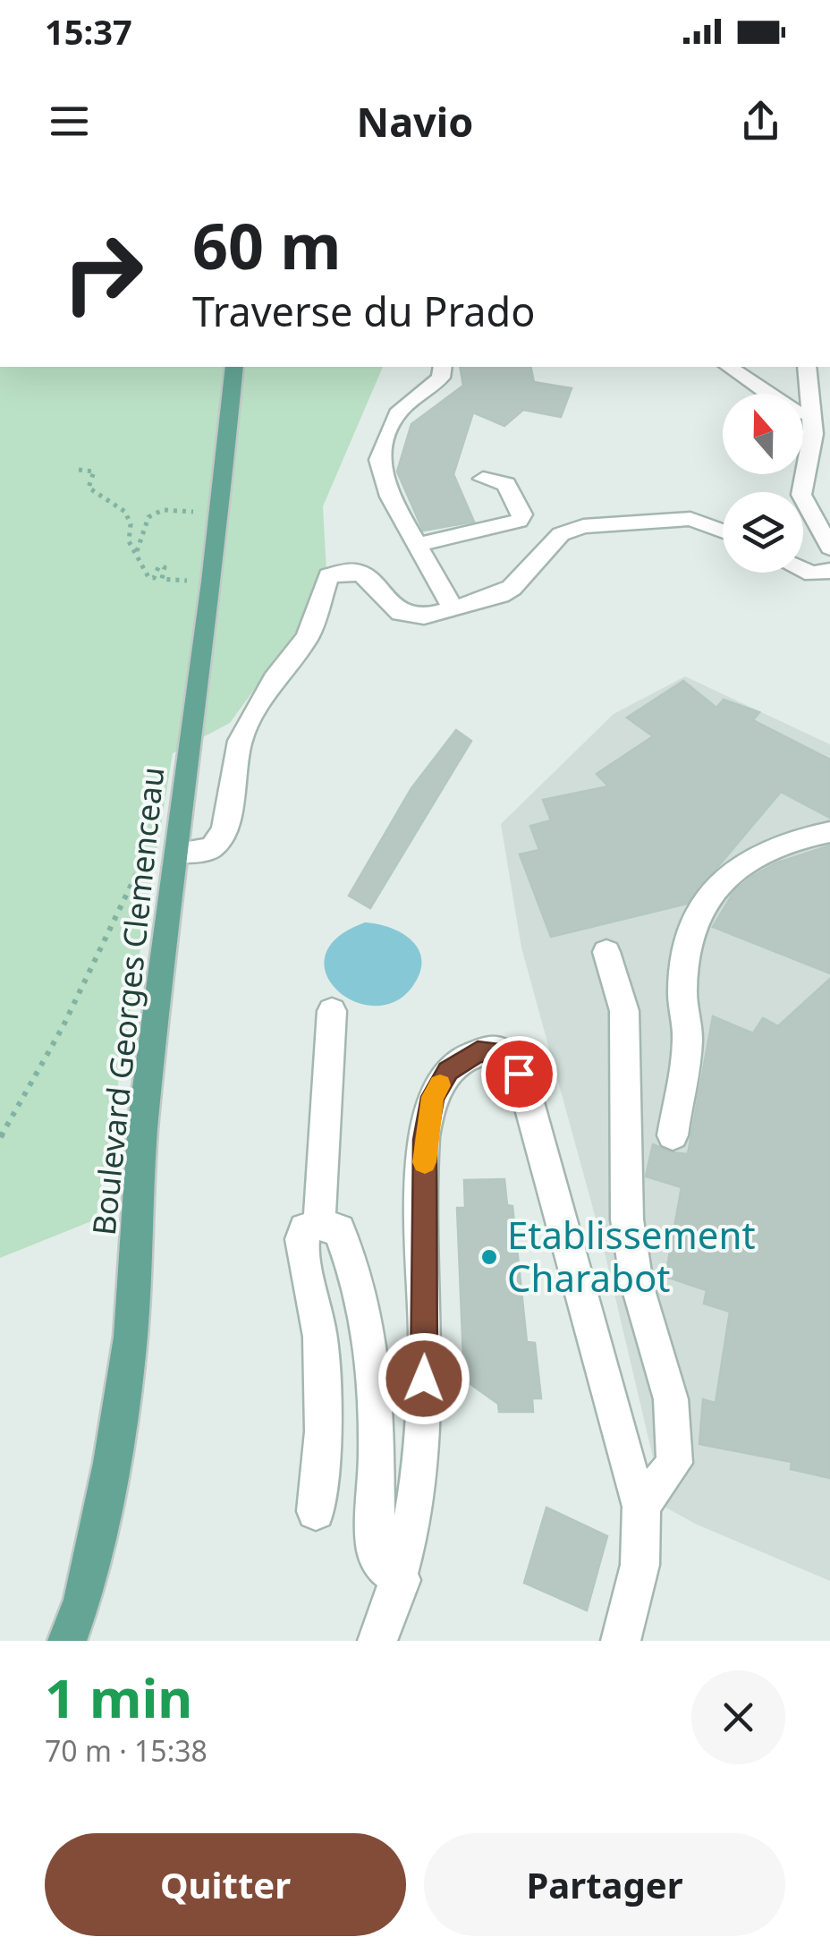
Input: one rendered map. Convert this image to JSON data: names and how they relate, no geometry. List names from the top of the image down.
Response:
{
  "streets": {
    "main road": ["Boulevard Georges Clemenceau"]
  },
  "places": ["Etablissement Charabot"],
  "north": "top",
  "page": {
    "status": "15:37",
    "header": "Navio",
    "turn": ["60 m", "Traverse du Prado"],
    "heading": ["1 min", "70 m · 15:38"],
    "buttons": ["Quitter", "Partager"]
  }
}
